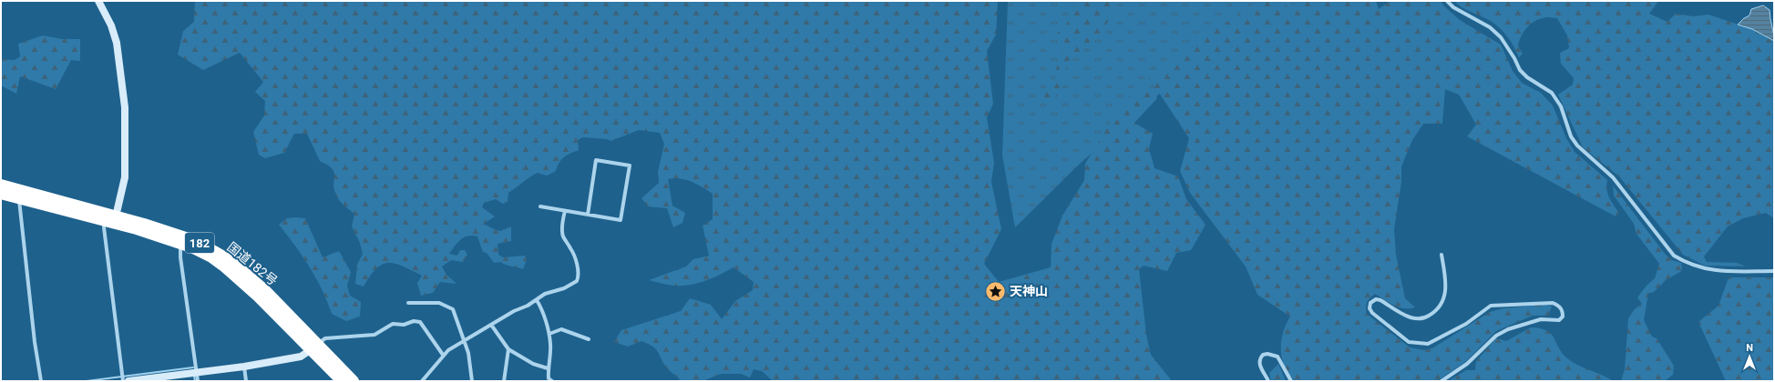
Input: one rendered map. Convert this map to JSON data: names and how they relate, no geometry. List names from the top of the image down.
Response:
{
  "streets": {
    "highway": ["182", "国道182号"]
  },
  "places": {
    "place": ["天神山"]
  },
  "north": "top"
}
